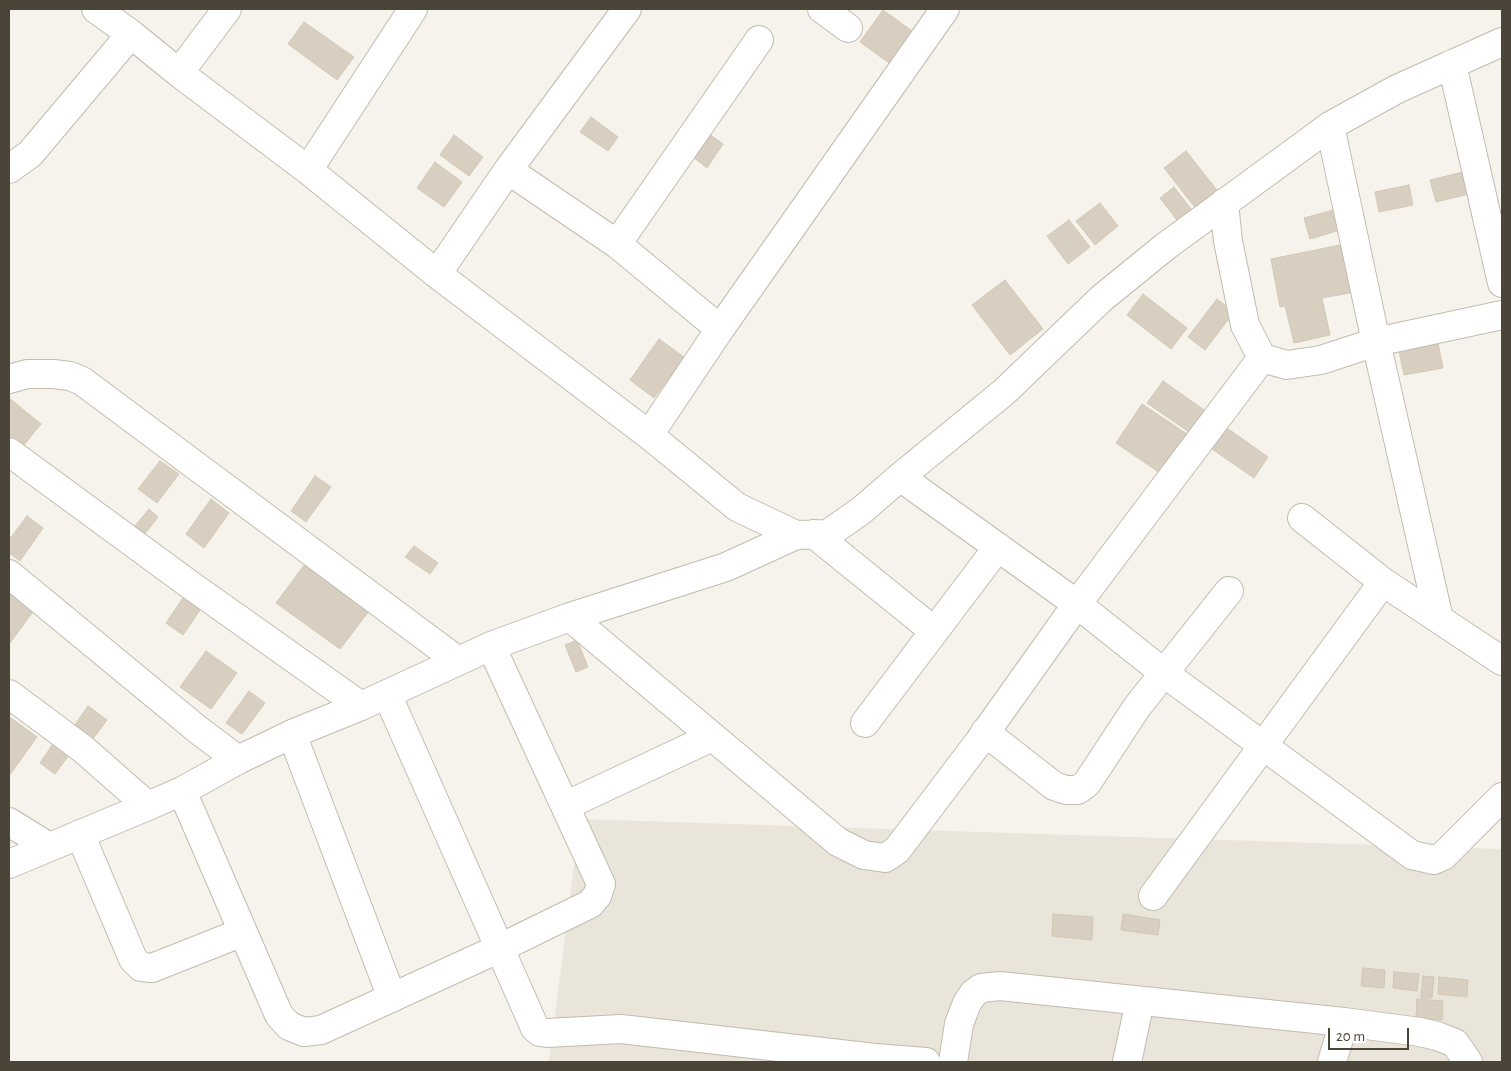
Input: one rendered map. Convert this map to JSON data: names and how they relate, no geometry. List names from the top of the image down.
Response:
{
  "scale_bar": "20 m"
}
